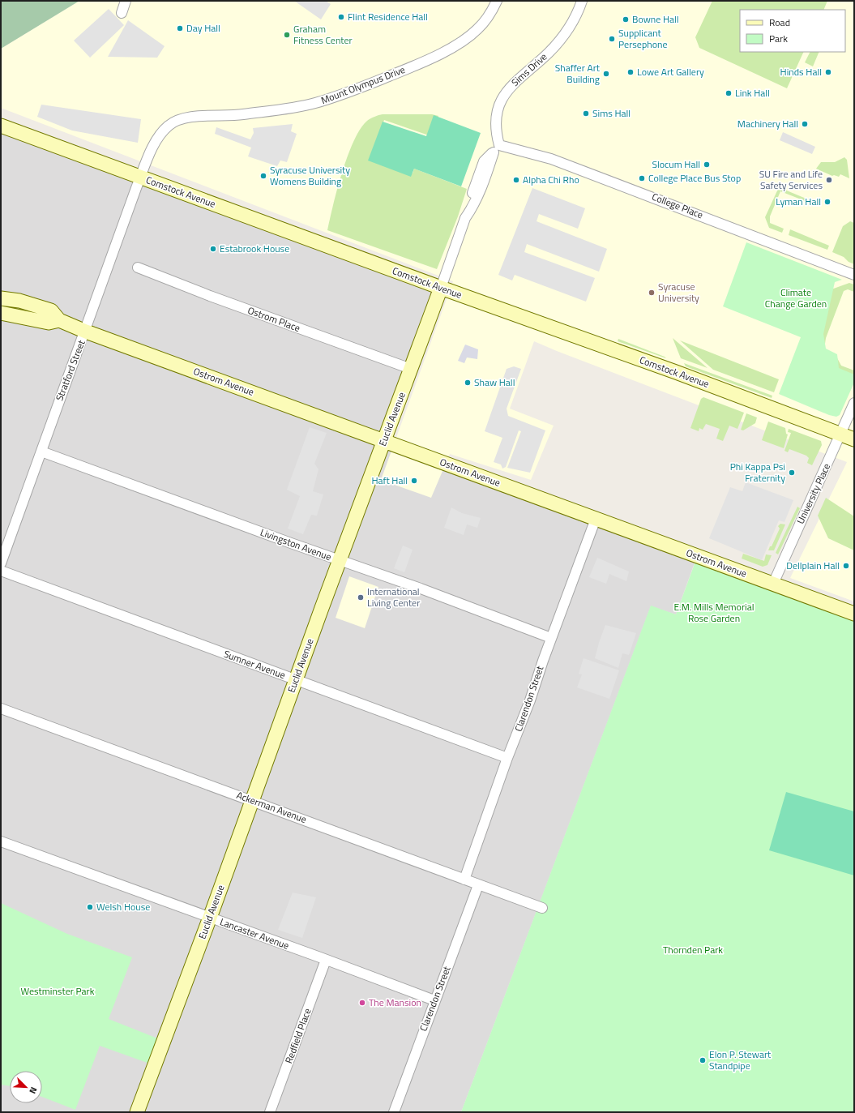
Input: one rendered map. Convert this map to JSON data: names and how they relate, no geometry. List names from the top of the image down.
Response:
{
  "streets": {
    "street": [
      "Sims Drive",
      "Mount Olympus Drive",
      "Comstock Avenue",
      "College Place",
      "Ostrom Place",
      "Stratford Street",
      "Ostrom Avenue",
      "Euclid Avenue",
      "University Place",
      "Livingston Avenue",
      "Sumner Avenue",
      "Clarendon Street",
      "Ackerman Avenue",
      "Lancaster Avenue",
      "Redfield Place"
    ]
  },
  "crossings": [
    ["Sims Drive", "College Place"],
    ["Sims Drive", "Euclid Avenue"],
    ["Mount Olympus Drive", "Comstock Avenue"],
    ["Mount Olympus Drive", "Stratford Street"],
    ["Comstock Avenue", "Stratford Street"],
    ["Comstock Avenue", "Euclid Avenue"],
    ["Comstock Avenue", "University Place"],
    ["College Place", "Euclid Avenue"],
    ["Ostrom Place", "Euclid Avenue"],
    ["Stratford Street", "Ostrom Avenue"],
    ["Stratford Street", "Livingston Avenue"],
    ["Ostrom Avenue", "Euclid Avenue"],
    ["Ostrom Avenue", "University Place"],
    ["Ostrom Avenue", "Clarendon Street"],
    ["Euclid Avenue", "Livingston Avenue"],
    ["Euclid Avenue", "Sumner Avenue"],
    ["Euclid Avenue", "Ackerman Avenue"],
    ["Euclid Avenue", "Lancaster Avenue"],
    ["Livingston Avenue", "Clarendon Street"],
    ["Sumner Avenue", "Clarendon Street"],
    ["Clarendon Street", "Ackerman Avenue"],
    ["Clarendon Street", "Lancaster Avenue"],
    ["Lancaster Avenue", "Redfield Place"]
  ],
  "parks": [
    "Climate Change Garden",
    "E.M. Mills Memorial Rose Garden",
    "Thornden Park",
    "Westminster Park"
  ],
  "places": [
    "Flint Residence Hall",
    "Bowne Hall",
    "Day Hall",
    "Graham Fitness Center",
    "Supplicant Persephone",
    "Lowe Art Gallery",
    "Hinds Hall",
    "Shaffer Art Building",
    "Link Hall",
    "Sims Hall",
    "Machinery Hall",
    "Slocum Hall",
    "Syracuse University Womens Building",
    "College Place Bus Stop",
    "Alpha Chi Rho",
    "SU Fire and Life Safety Services",
    "Lyman Hall",
    "Estabrook House",
    "Syracuse University",
    "Shaw Hall",
    "Phi Kappa Psi Fraternity",
    "Haft Hall",
    "Dellplain Hall",
    "International Living Center",
    "Welsh House",
    "The Mansion",
    "Elon P. Stewart Standpipe"
  ],
  "legend": ["Road", "Park"],
  "north": "bottom right"
}
